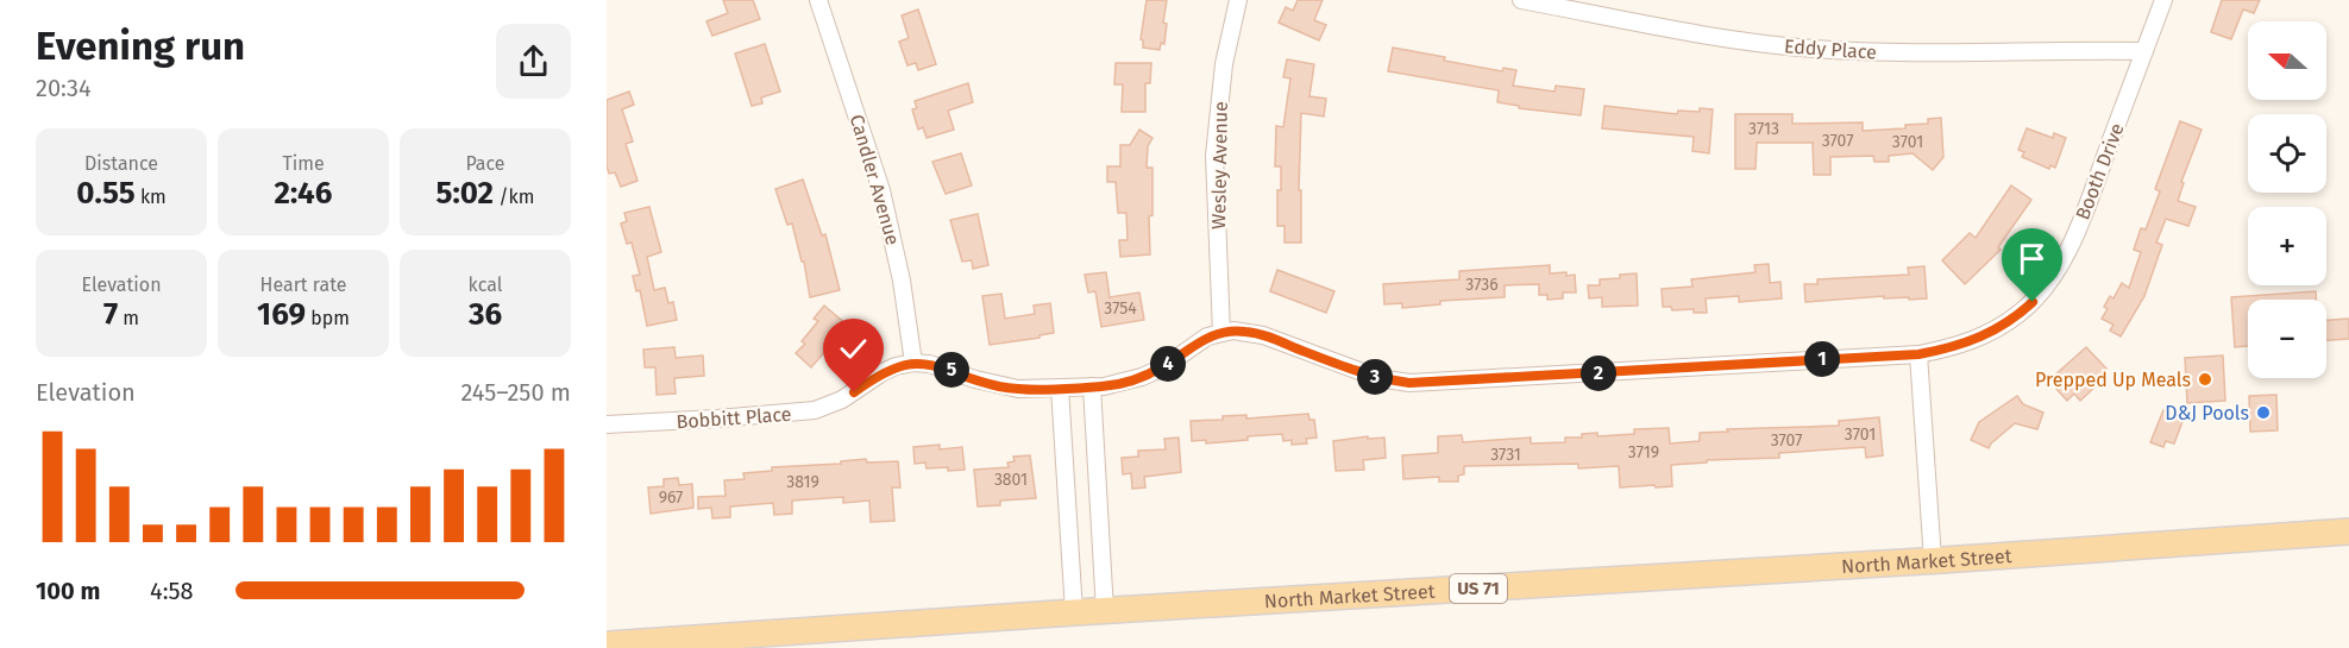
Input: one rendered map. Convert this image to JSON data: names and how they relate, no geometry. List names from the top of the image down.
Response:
{
  "streets": {
    "main road": ["North Market Street", "US 71"],
    "street": [
      "Eddy Place",
      "Wesley Avenue",
      "Booth Drive",
      "Candler Avenue",
      "Bobbitt Place"
    ]
  },
  "crossings": [
    ["Eddy Place", "Booth Drive"],
    ["Wesley Avenue", "Bobbitt Place"],
    ["Booth Drive", "Bobbitt Place"],
    ["Candler Avenue", "Bobbitt Place"]
  ],
  "places": ["Prepped Up Meals", "D&J Pools"],
  "house_numbers": [
    "3713",
    "3707",
    "3701",
    "3736",
    "3754",
    "3701",
    "3707",
    "3719",
    "3731",
    "3801",
    "3819",
    "967"
  ],
  "north": "left",
  "page": {
    "heading": ["Evening run", "20:34"],
    "map_buttons": ["+", "−"],
    "stats": [
      ["Distance", "0.55 km"],
      ["Time", "2:46"],
      ["Pace", "5:02 /km"],
      ["Elevation", "7 m"],
      ["Heart rate", "169 bpm"],
      ["kcal", "36"]
    ],
    "pins": [
      "1",
      "4",
      "5",
      "2",
      "3"
    ],
    "chart": ["Elevation", "245–250 m"],
    "list": [
      {
        "name": "100 m",
        "note": "4:58"
      }
    ]
  }
}
